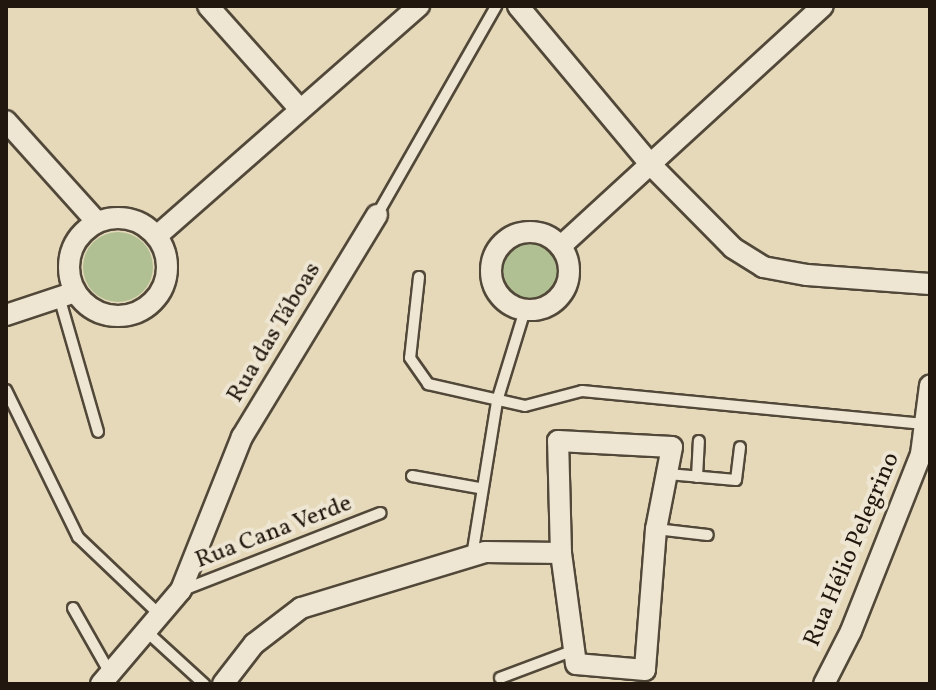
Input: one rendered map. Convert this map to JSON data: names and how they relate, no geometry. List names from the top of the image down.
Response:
{
  "streets": {
    "street": ["Rua das Táboas", "Rua Hélio Pelegrino"],
    "lane": ["Rua Cana Verde"]
  },
  "crossings": [
    ["Rua das Táboas", "Rua Cana Verde"]
  ]
}
